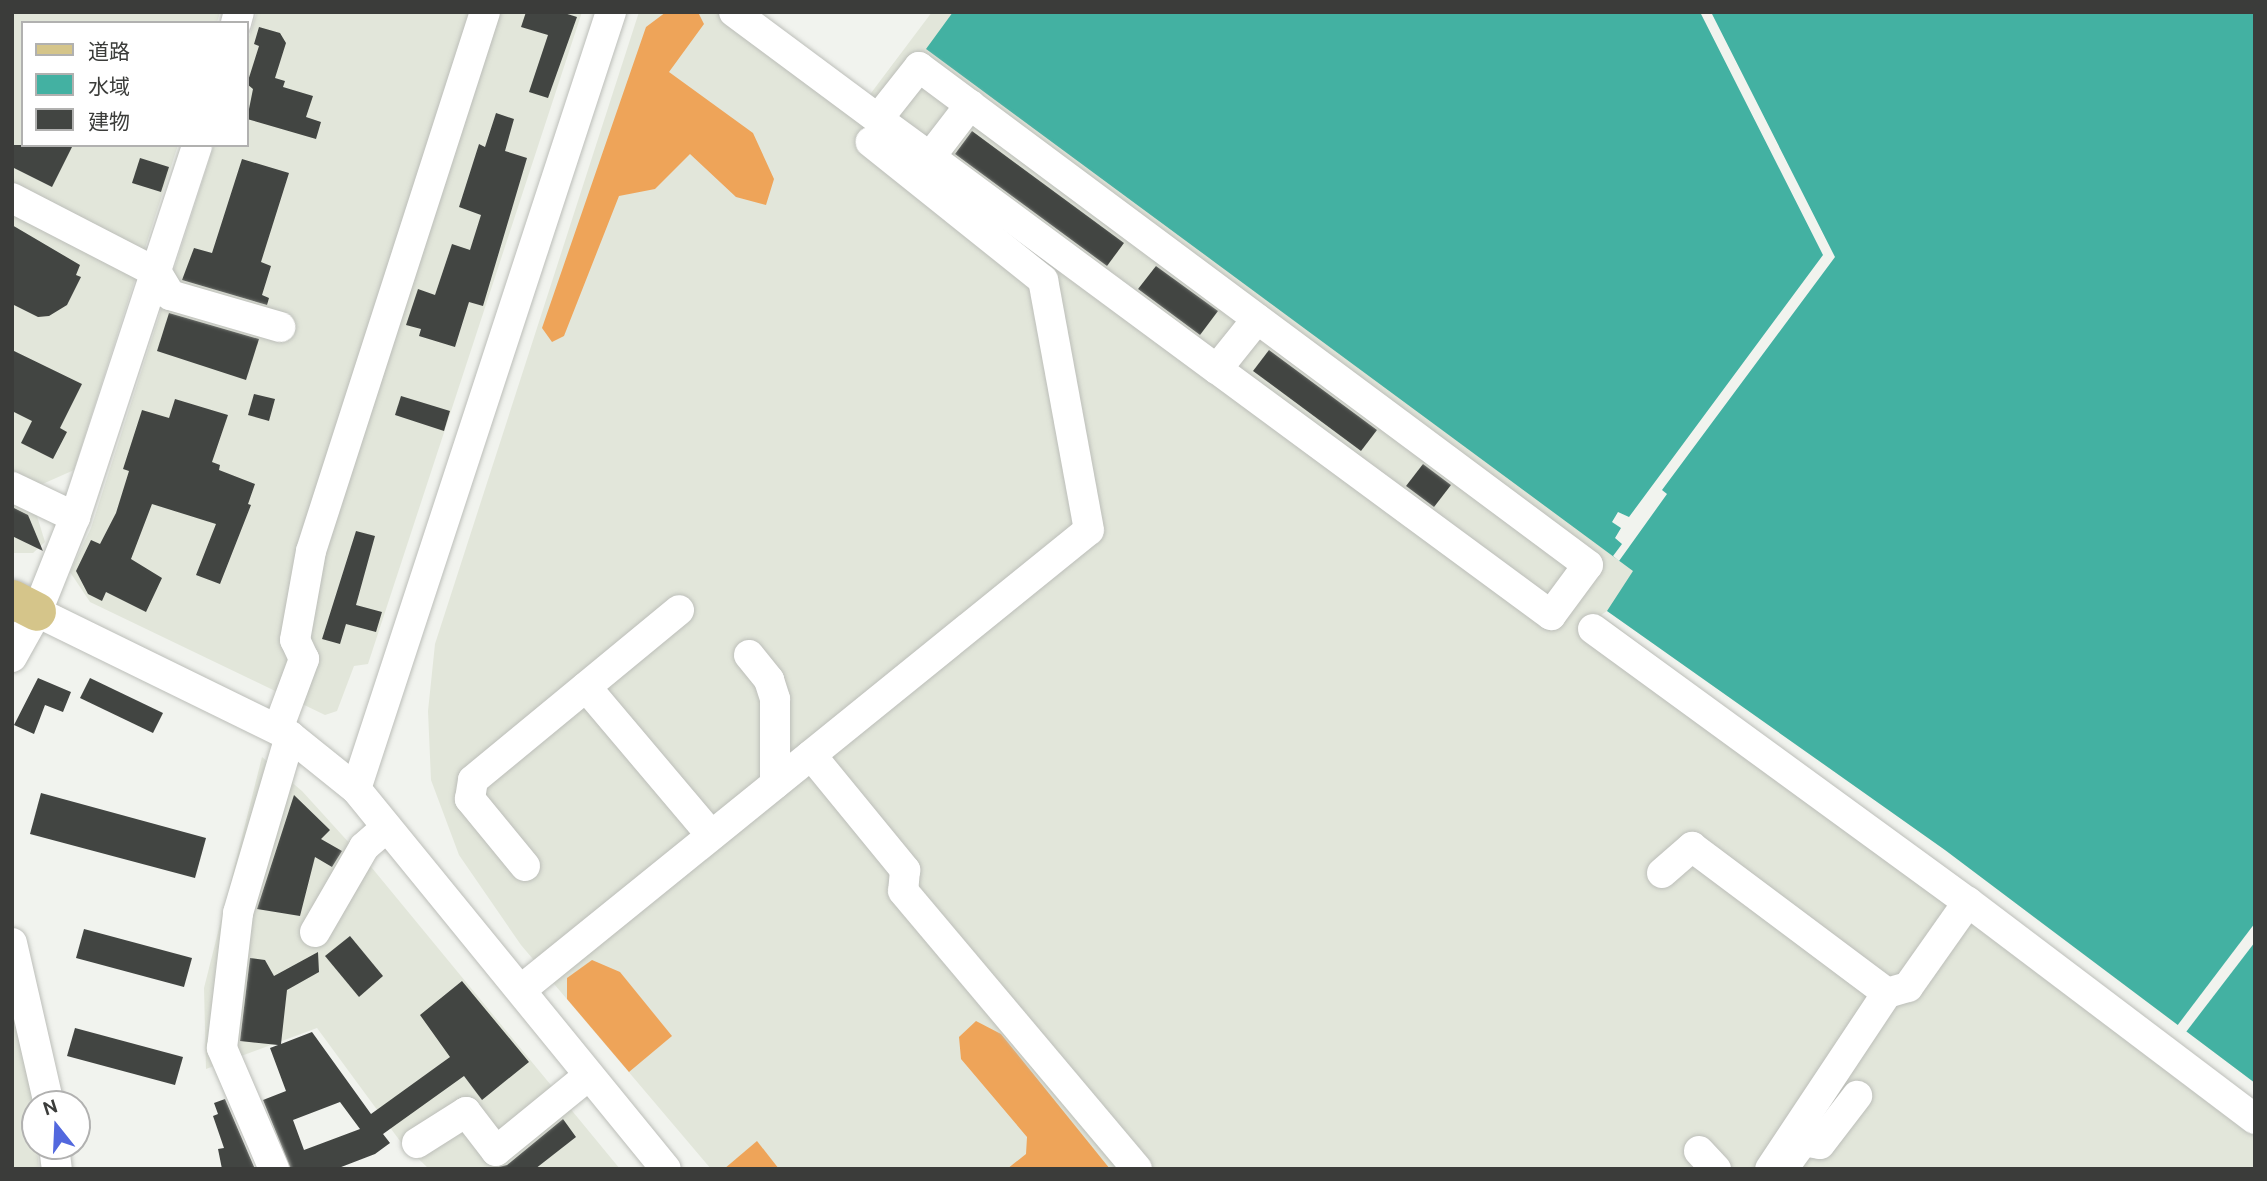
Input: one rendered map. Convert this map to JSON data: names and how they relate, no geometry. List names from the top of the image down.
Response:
{
  "legend": ["道路", "水域", "建物"],
  "north": "top"
}
